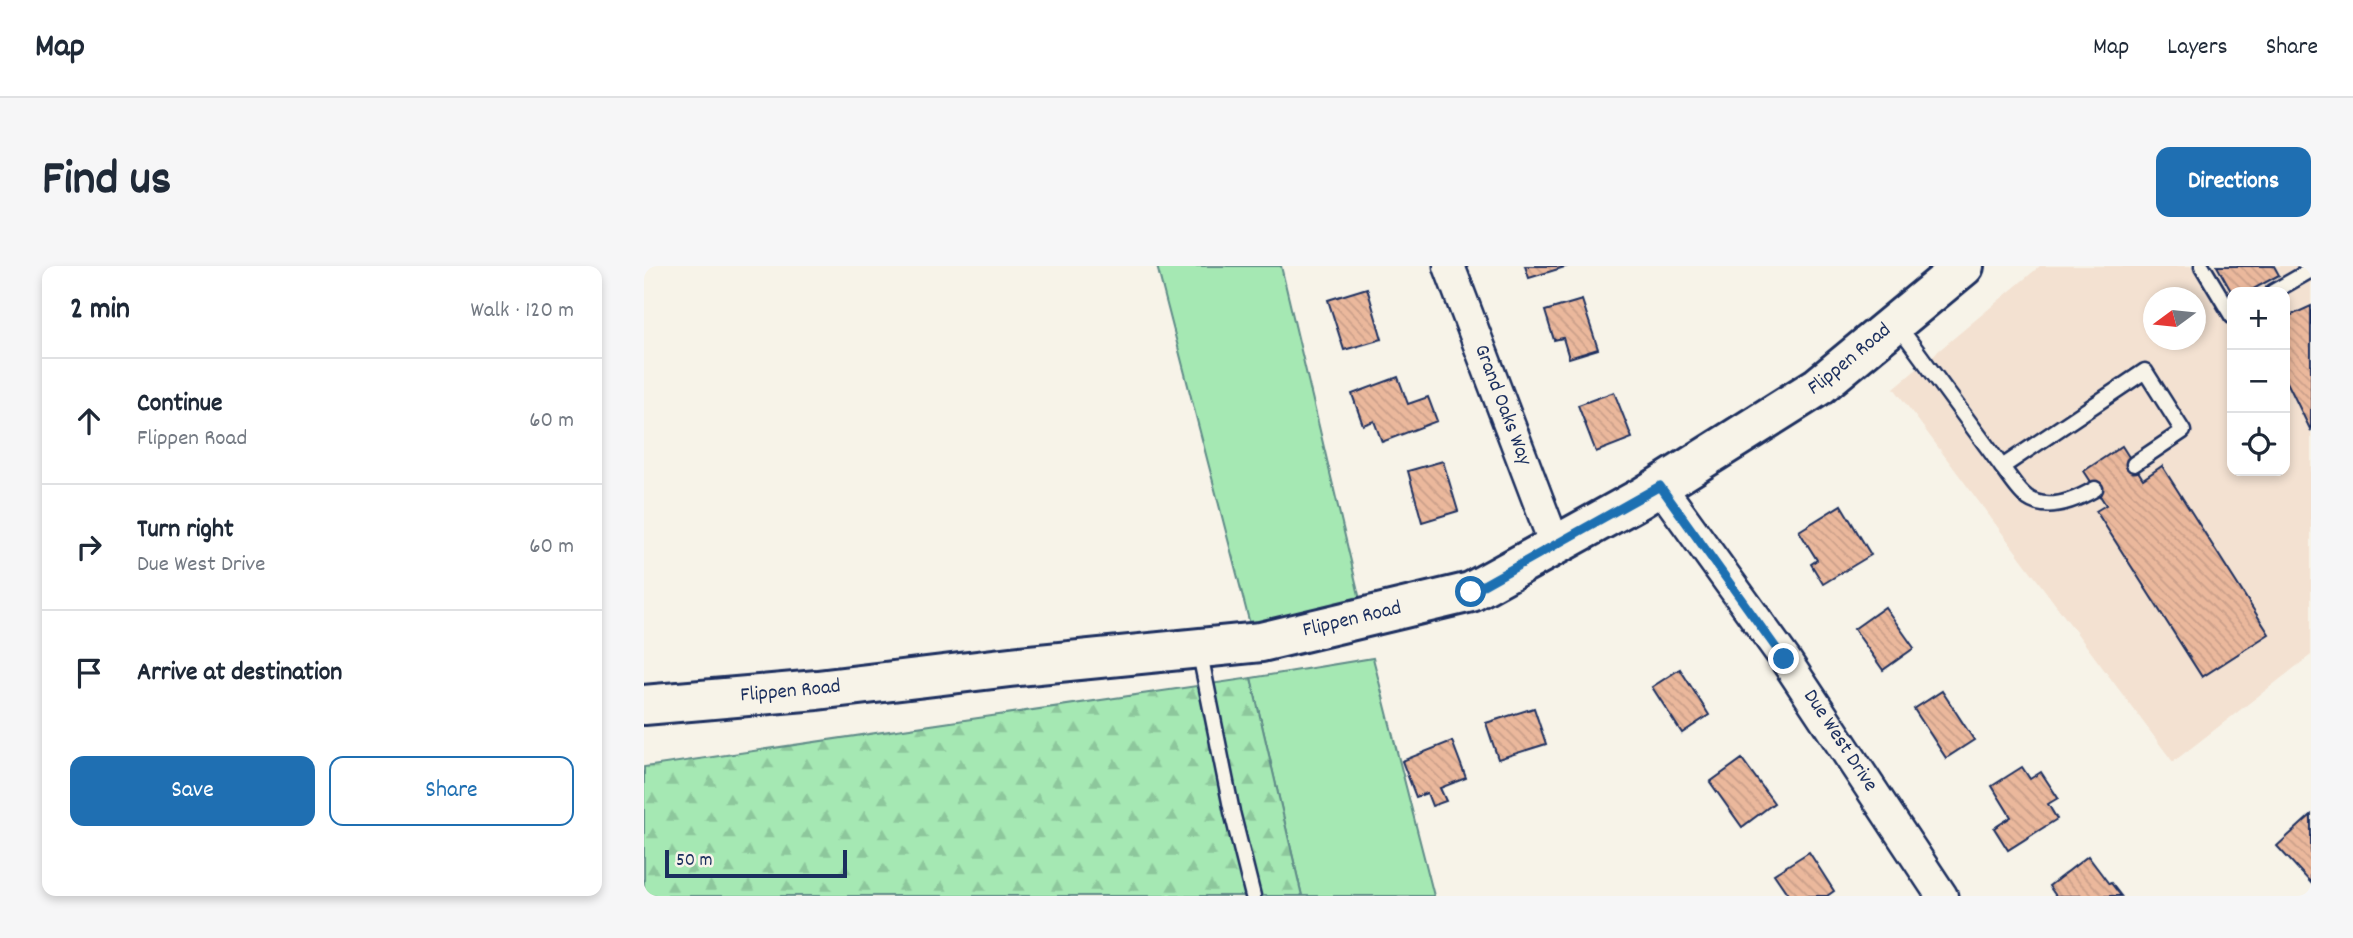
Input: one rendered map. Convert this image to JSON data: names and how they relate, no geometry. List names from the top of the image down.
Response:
{
  "streets": {
    "street": ["Flippen Road", "Grand Oaks Way", "Due West Drive"]
  },
  "crossings": [
    ["Flippen Road", "Grand Oaks Way"],
    ["Flippen Road", "Due West Drive"]
  ],
  "scale_bar": "50 m",
  "north": "left",
  "page": {
    "header": "Map",
    "nav": ["Map", "Layers", "Share"],
    "title": "Find us",
    "buttons": [
      "Directions",
      ["Save", "Share"]
    ],
    "heading": ["2 min", "Walk · 120 m"],
    "map_buttons": ["+", "−"],
    "list": [
      ["Continue", "Flippen Road", "60 m"],
      ["Turn right", "Due West Drive", "60 m"],
      "Arrive at destination"
    ],
    "scale": "50 m"
  }
}
